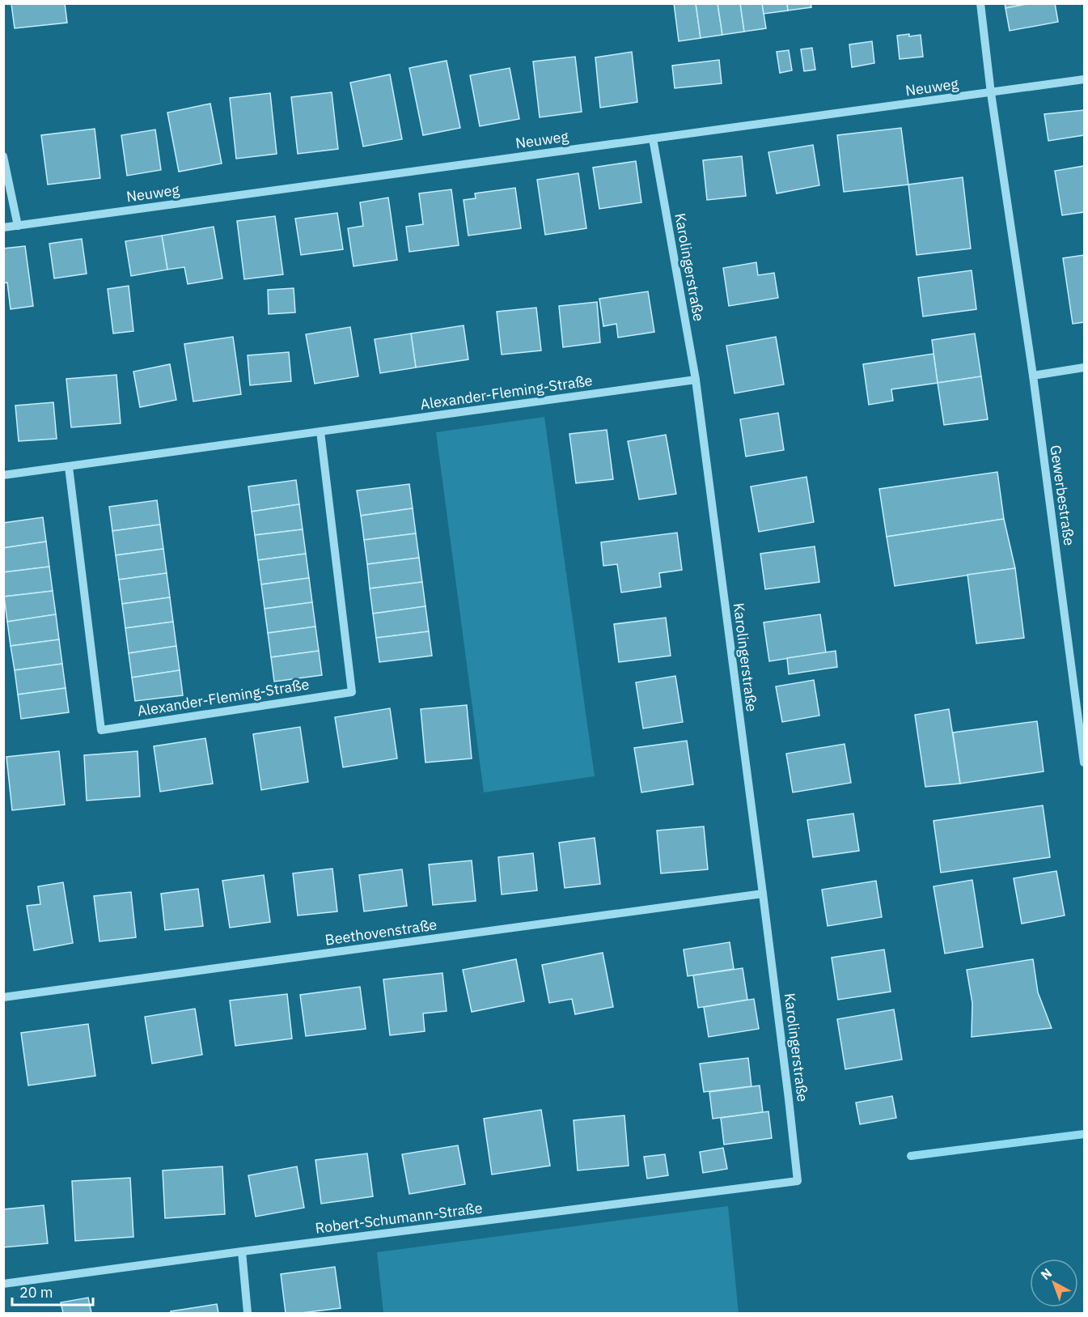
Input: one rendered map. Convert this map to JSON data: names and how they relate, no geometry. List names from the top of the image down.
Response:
{
  "streets": {
    "street": [
      "Neuweg",
      "Karolingerstraße",
      "Alexander-Fleming-Straße",
      "Gewerbestraße",
      "Beethovenstraße",
      "Robert-Schumann-Straße"
    ]
  },
  "crossings": [
    ["Neuweg", "Karolingerstraße"],
    ["Neuweg", "Gewerbestraße"],
    ["Karolingerstraße", "Alexander-Fleming-Straße"],
    ["Karolingerstraße", "Beethovenstraße"],
    ["Karolingerstraße", "Robert-Schumann-Straße"]
  ],
  "scale_bar": "20 m",
  "north": "top left"
}
